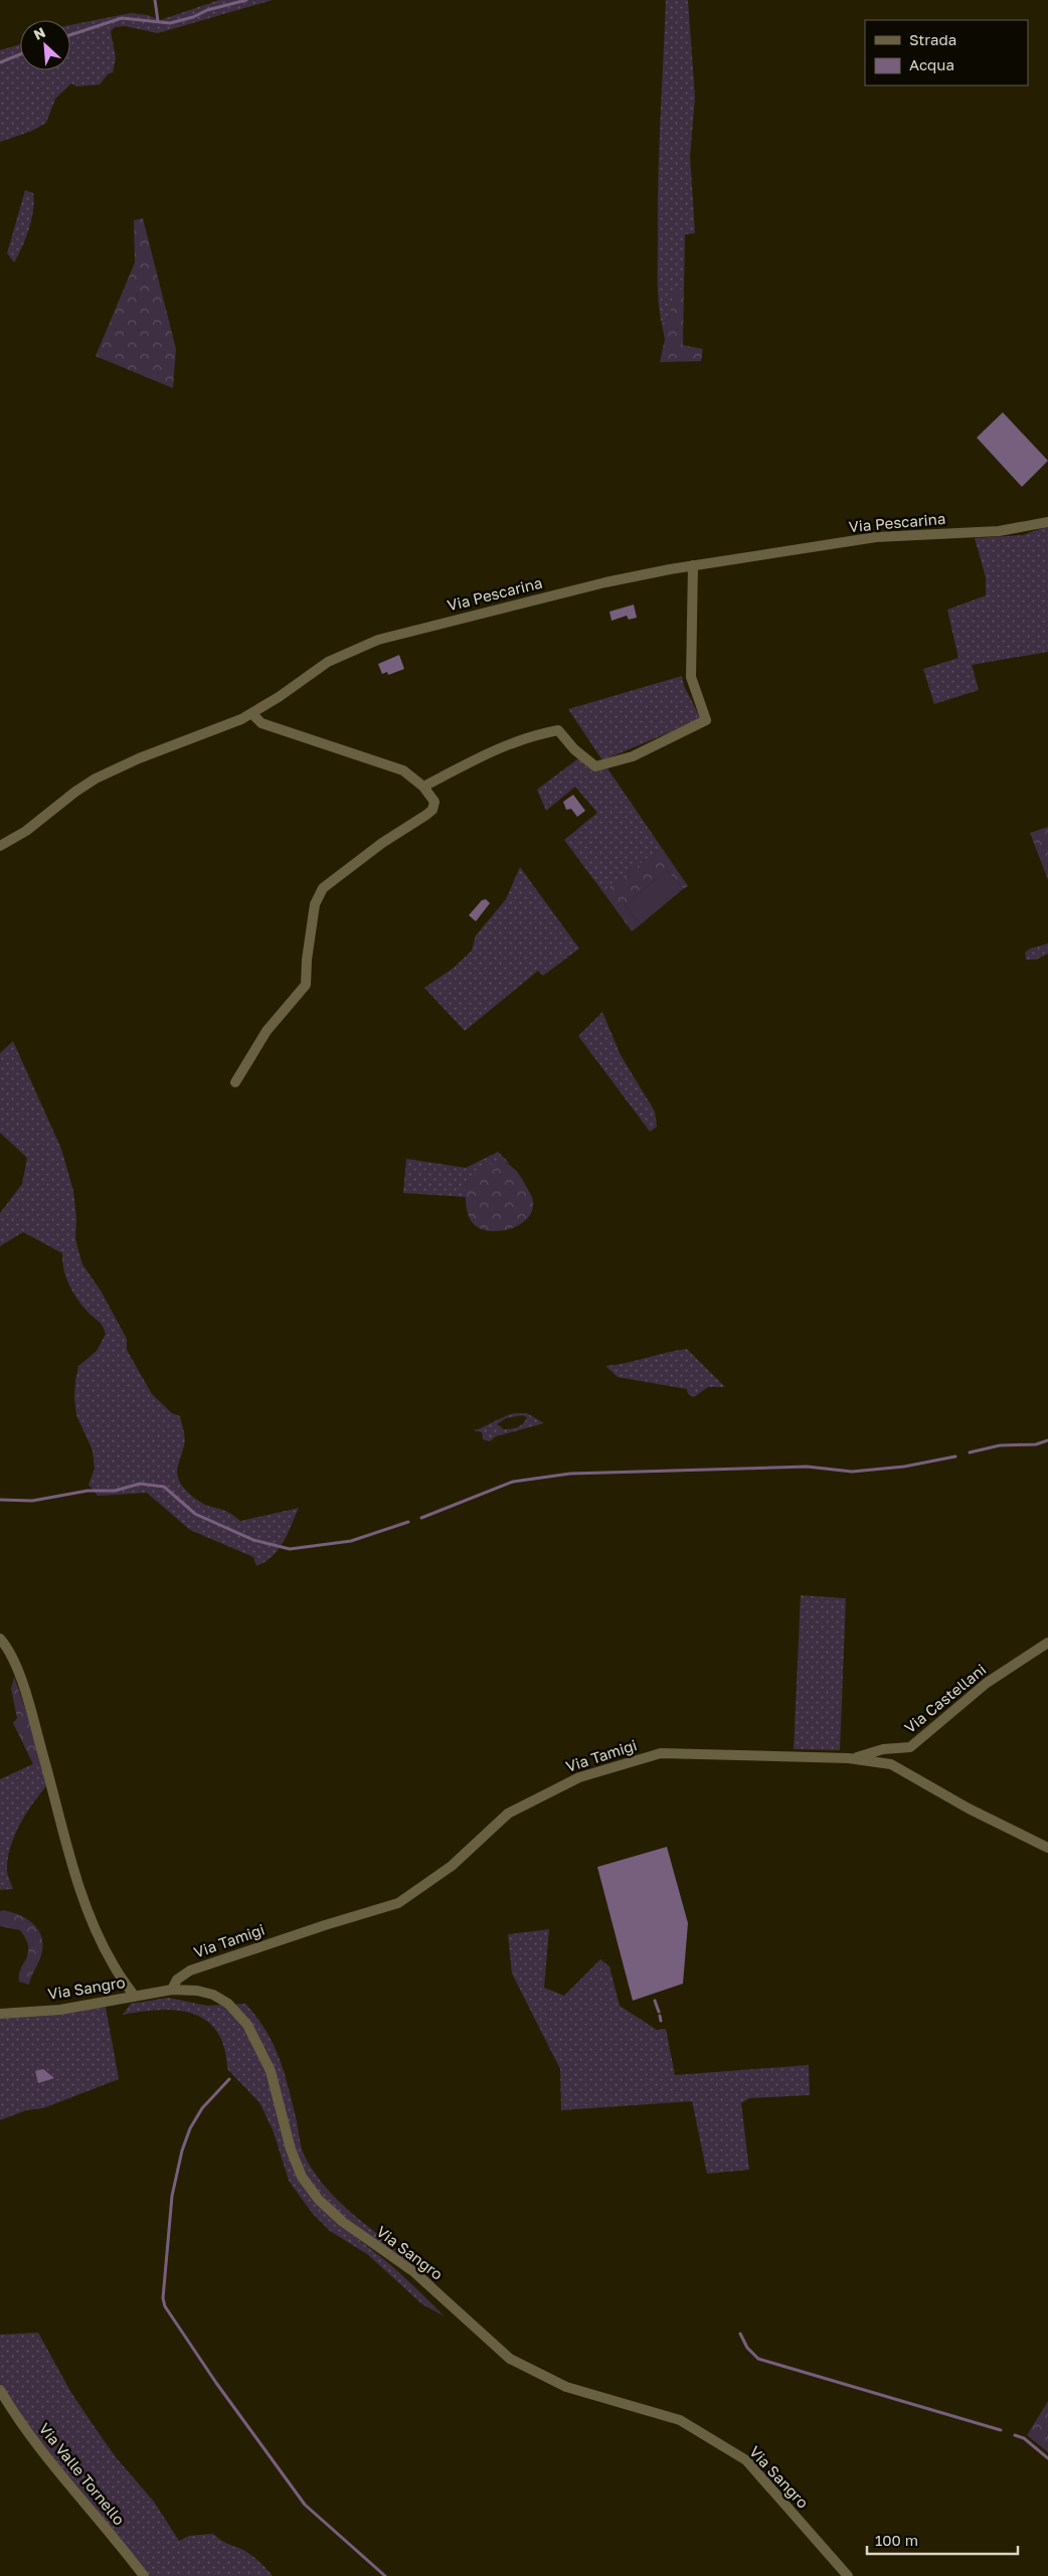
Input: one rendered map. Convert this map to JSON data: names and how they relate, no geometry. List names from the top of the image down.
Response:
{
  "streets": {
    "street": [
      "Via Pescarina",
      "Via Castellani",
      "Via Tamigi",
      "Via Sangro",
      "Via Valle Tornello"
    ]
  },
  "crossings": [
    ["Via Castellani", "Via Tamigi"],
    ["Via Tamigi", "Via Sangro"]
  ],
  "legend": ["Strada", "Acqua"],
  "scale_bar": "100 m",
  "north": "top left"
}
